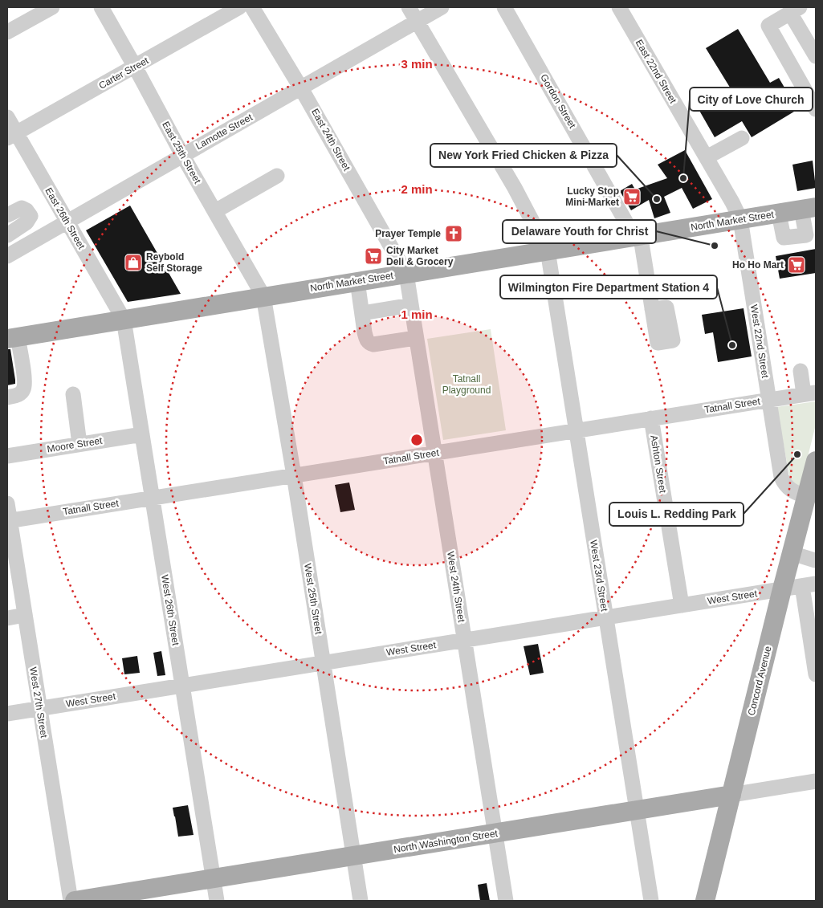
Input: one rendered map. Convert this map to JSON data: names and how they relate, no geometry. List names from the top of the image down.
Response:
{
  "streets": {
    "main road": ["North Market Street", "Concord Avenue", "North Washington Street"],
    "street": [
      "East 22nd Street",
      "Carter Street",
      "Gordon Street",
      "Lamotte Street",
      "East 24th Street",
      "East 25th Street",
      "East 26th Street",
      "West 22nd Street",
      "Tatnall Street",
      "Moore Street",
      "Ashton Street",
      "West 23rd Street",
      "West 24th Street",
      "West Street",
      "West 25th Street",
      "West 26th Street",
      "West 27th Street"
    ]
  },
  "crossings": [
    ["East 22nd Street", "North Market Street"],
    ["East 22nd Street", "West 22nd Street"],
    ["Carter Street", "East 25th Street"],
    ["Carter Street", "East 26th Street"],
    ["Gordon Street", "North Market Street"],
    ["Lamotte Street", "East 24th Street"],
    ["Lamotte Street", "East 25th Street"],
    ["Lamotte Street", "East 26th Street"],
    ["Lamotte Street", "West 23rd Street"],
    ["East 24th Street", "North Market Street"],
    ["East 24th Street", "West 24th Street"],
    ["East 25th Street", "North Market Street"],
    ["East 25th Street", "West 25th Street"],
    ["East 26th Street", "North Market Street"],
    ["East 26th Street", "West 26th Street"],
    ["North Market Street", "West 22nd Street"],
    ["North Market Street", "West 23rd Street"],
    ["North Market Street", "West 24th Street"],
    ["North Market Street", "West 25th Street"],
    ["North Market Street", "West 26th Street"],
    ["West 22nd Street", "Tatnall Street"],
    ["West 22nd Street", "Concord Avenue"],
    ["Tatnall Street", "Ashton Street"],
    ["Tatnall Street", "West 23rd Street"],
    ["Tatnall Street", "West 24th Street"],
    ["Tatnall Street", "West 25th Street"],
    ["Tatnall Street", "West 26th Street"],
    ["Tatnall Street", "West 27th Street"],
    ["Moore Street", "West 26th Street"],
    ["Ashton Street", "West Street"],
    ["West 23rd Street", "West Street"],
    ["West 23rd Street", "North Washington Street"],
    ["West 24th Street", "West Street"],
    ["West 24th Street", "North Washington Street"],
    ["West Street", "West 25th Street"],
    ["West Street", "West 26th Street"],
    ["West Street", "Concord Avenue"],
    ["West Street", "West 27th Street"],
    ["West 25th Street", "North Washington Street"],
    ["West 26th Street", "North Washington Street"],
    ["Concord Avenue", "North Washington Street"]
  ],
  "parks": ["Tatnall Playground"],
  "places": {
    "other": [
      "City of Love Church",
      "New York Fried Chicken & Pizza",
      "Delaware Youth for Christ",
      "Wilmington Fire Department Station 4",
      "Louis L. Redding Park"
    ],
    "supermarket": ["Lucky Stop Mini-Market", "City Market Deli & Grocery", "Ho Ho Mart"],
    "church": ["Prayer Temple"],
    "shop": ["Reybold Self Storage"]
  },
  "rings": ["3 min", "2 min", "1 min"]
}
